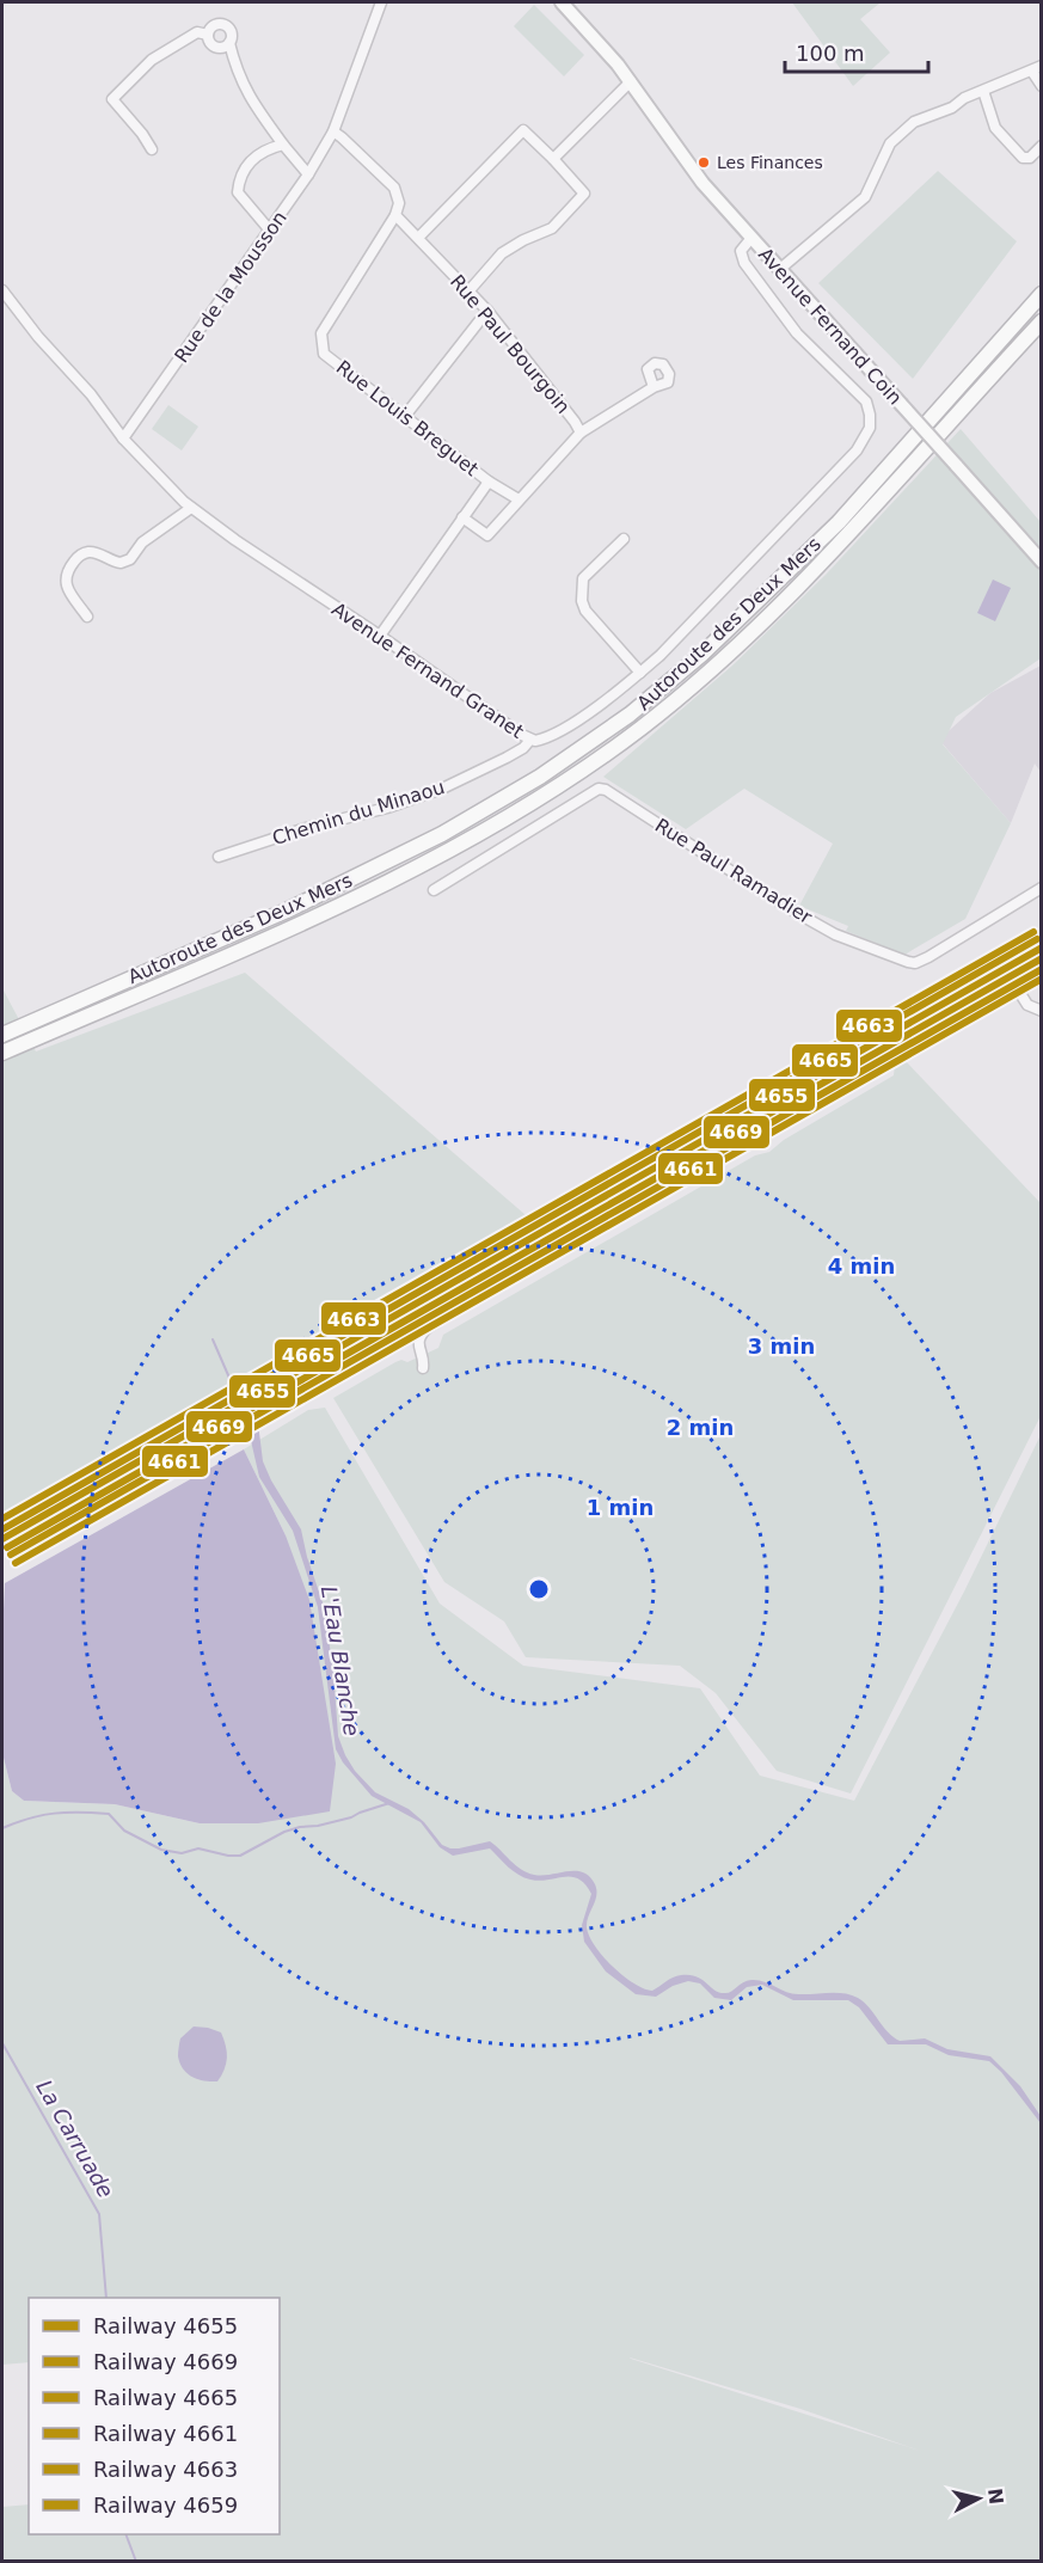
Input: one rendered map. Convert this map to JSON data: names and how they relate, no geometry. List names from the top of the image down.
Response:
{
  "streets": {
    "highway": ["Autoroute des Deux Mers"],
    "main road": ["Avenue Fernand Coin"],
    "street": [
      "Rue de la Mousson",
      "Rue Paul Bourgoin",
      "Rue Louis Breguet",
      "Avenue Fernand Granet",
      "Chemin du Minaou",
      "Rue Paul Ramadier"
    ]
  },
  "crossings": [
    ["Rue de la Mousson", "Avenue Fernand Granet"],
    ["Avenue Fernand Coin", "Avenue Fernand Granet"],
    ["Rue Paul Bourgoin", "Rue Louis Breguet"],
    ["Avenue Fernand Granet", "Chemin du Minaou"]
  ],
  "water": ["L'Eau Blanche", "La Carruade"],
  "places": ["Les Finances"],
  "lines": [
    "rail line 4663",
    "rail line 4665",
    "rail line 4655",
    "rail line 4669",
    "rail line 4661",
    "rail line 4659"
  ],
  "legend": [
    "Railway 4655",
    "Railway 4669",
    "Railway 4665",
    "Railway 4661",
    "Railway 4663",
    "Railway 4659"
  ],
  "scale_bar": "100 m",
  "north": "right",
  "rings": [
    "4 min",
    "3 min",
    "2 min",
    "1 min"
  ]
}
